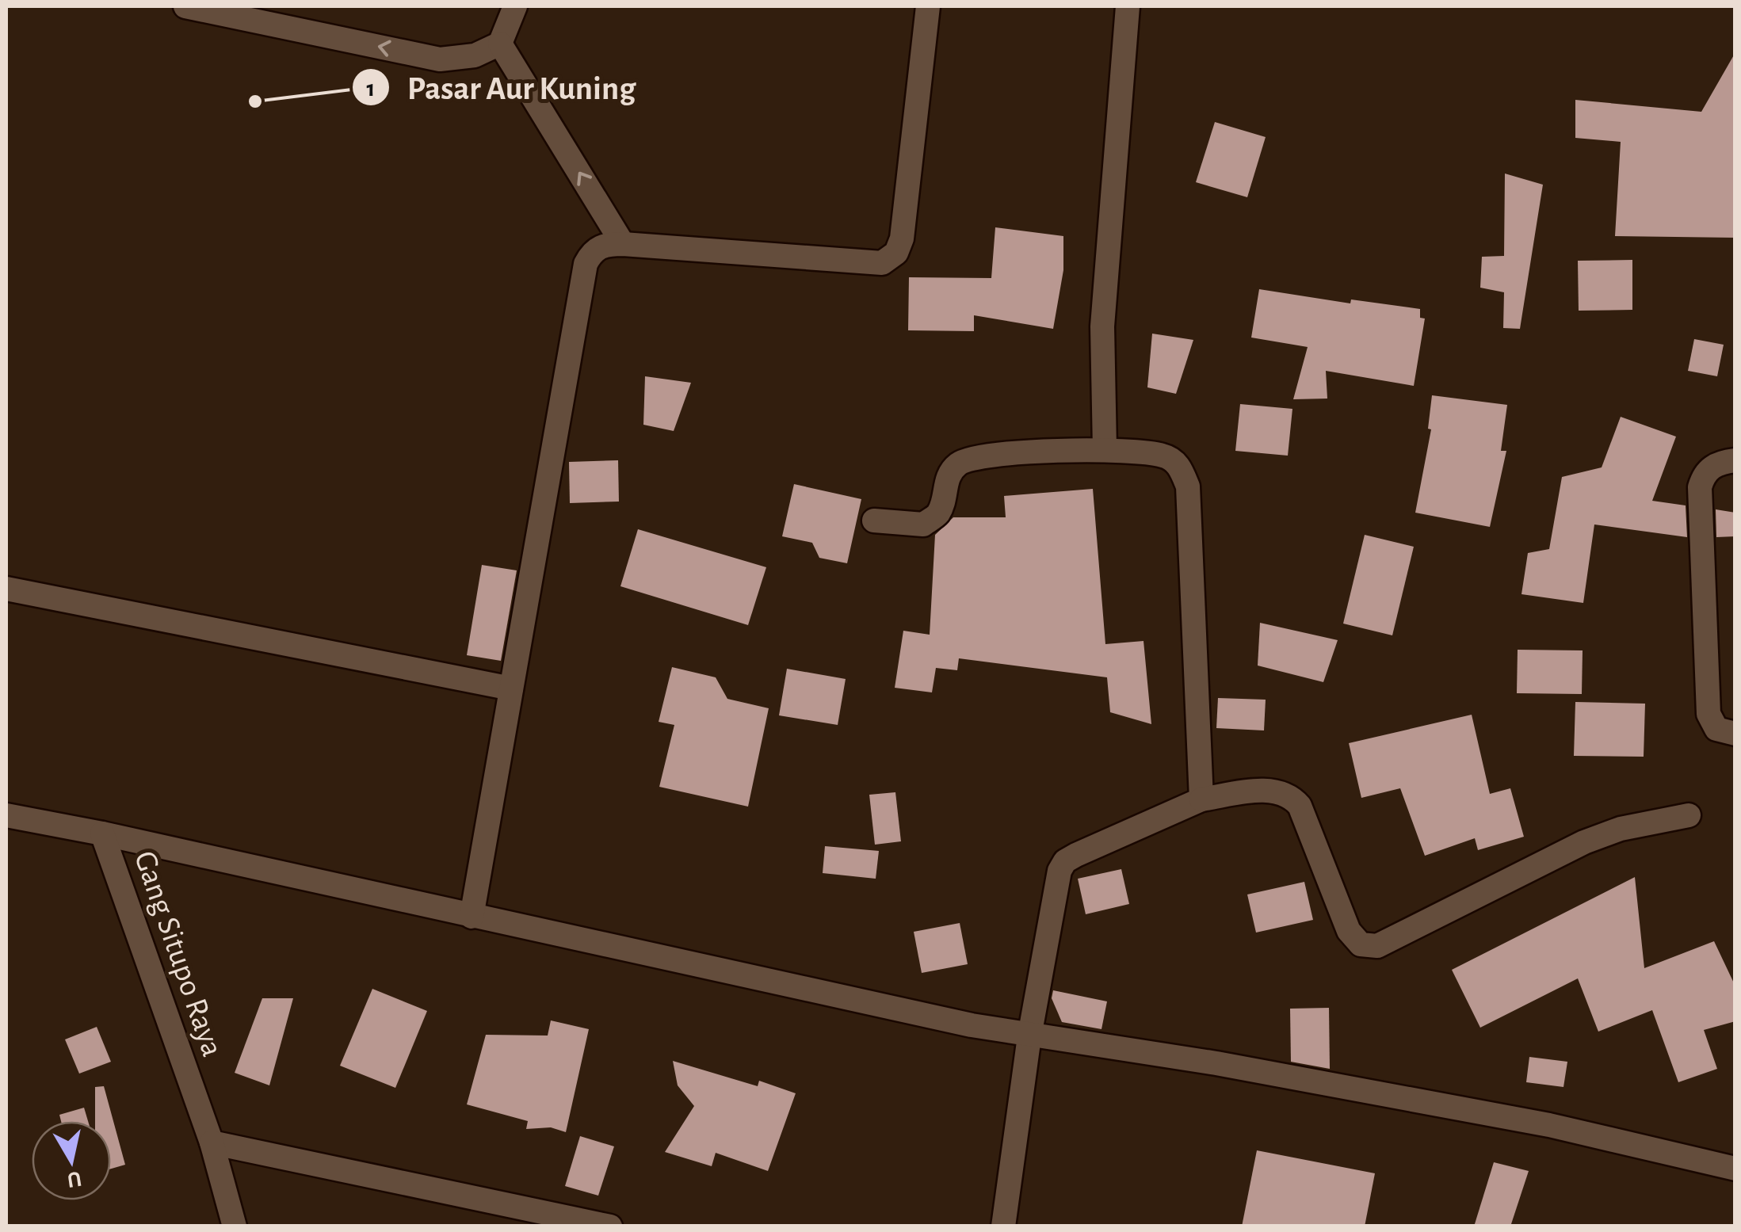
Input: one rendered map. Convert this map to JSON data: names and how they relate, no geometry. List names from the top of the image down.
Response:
{
  "streets": {
    "street": ["Gang Situpo Raya"]
  },
  "places": ["Pasar Aur Kuning"],
  "north": "bottom"
}
